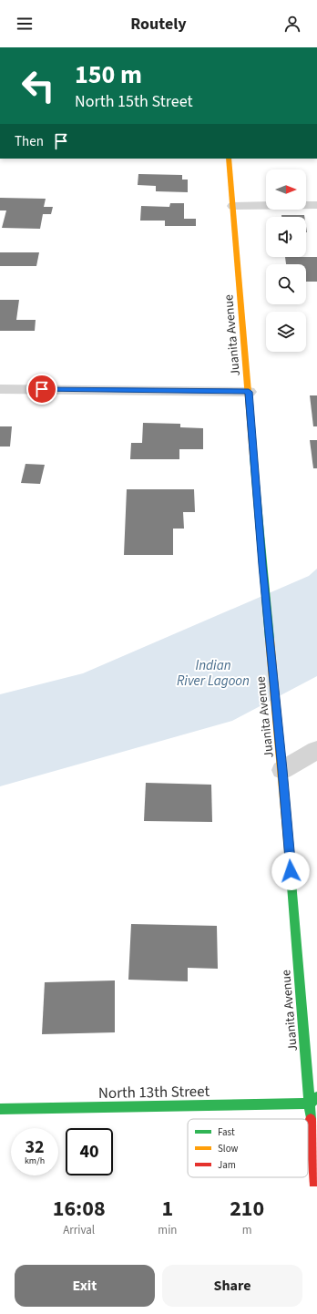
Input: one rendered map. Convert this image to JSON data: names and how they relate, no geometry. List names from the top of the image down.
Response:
{
  "streets": {
    "street": ["Juanita Avenue", "North 13th Street"]
  },
  "crossings": [
    ["Juanita Avenue", "North 13th Street"]
  ],
  "water": ["Indian River Lagoon"],
  "legend": ["Fast", "Slow", "Jam"],
  "north": "right",
  "page": {
    "header": "Routely",
    "turn": ["150 m", "North 15th Street"],
    "then": "Then",
    "speed": "32 km/h",
    "limit": "40",
    "eta": [
      "16:08",
      "Arrival",
      "1",
      "min",
      "210",
      "m"
    ],
    "buttons": ["Exit", "Share"]
  }
}
